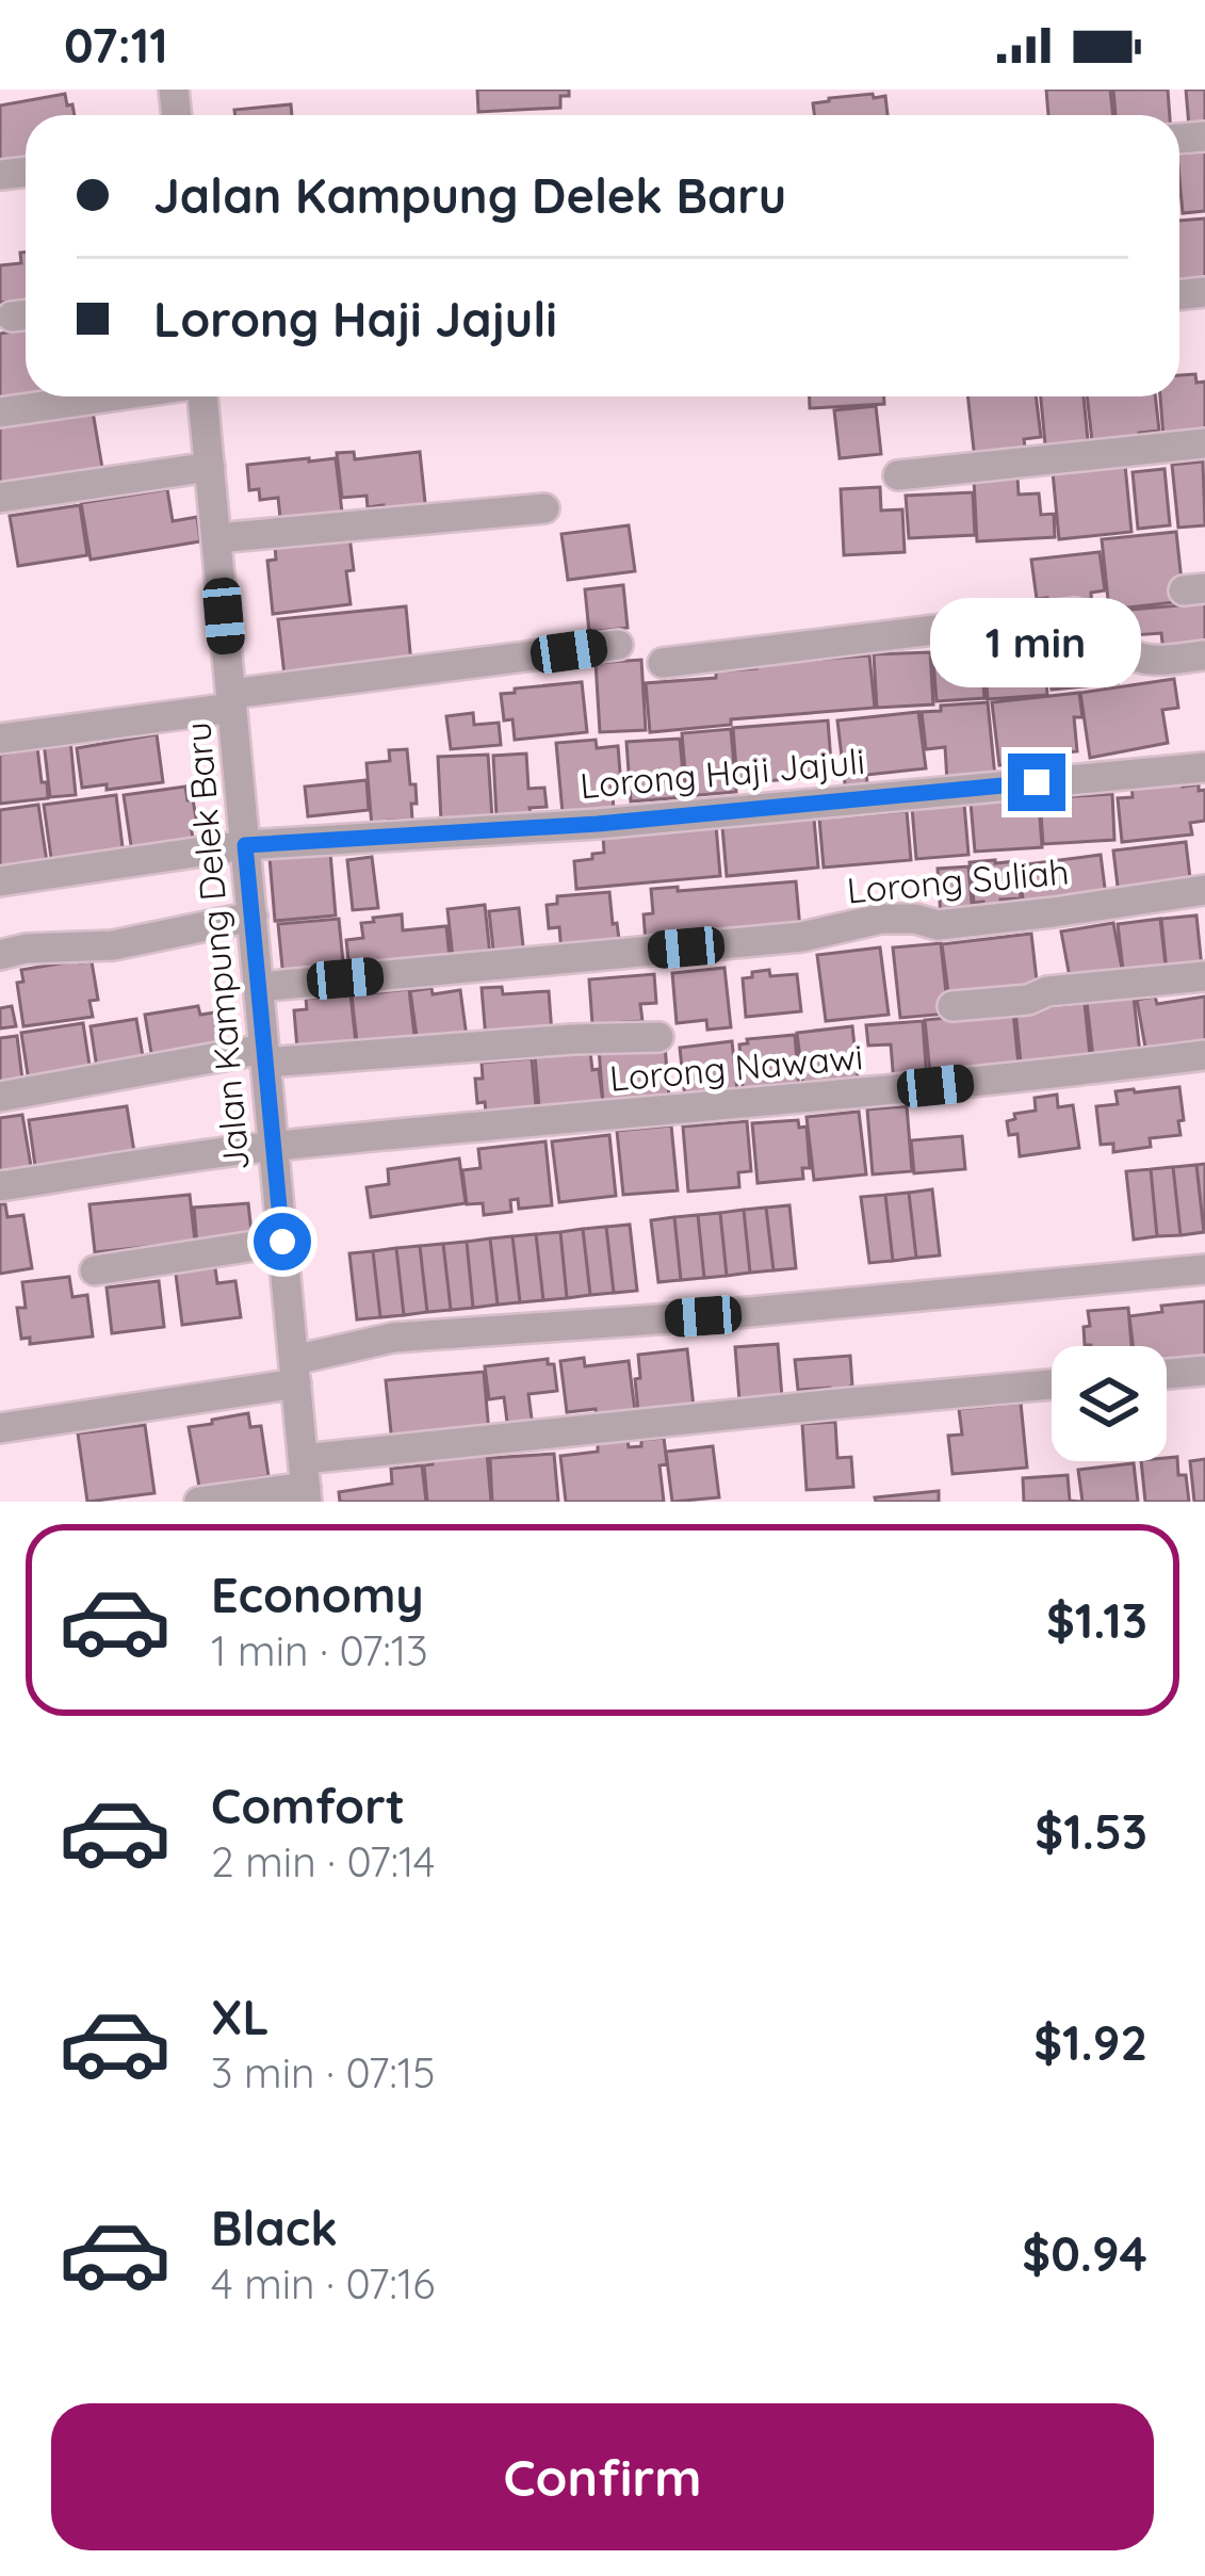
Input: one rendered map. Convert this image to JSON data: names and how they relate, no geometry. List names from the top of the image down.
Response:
{
  "streets": {
    "street": [
      "Lorong Haji Jajuli",
      "Lorong Suliah",
      "Jalan Kampung Delek Baru",
      "Lorong Nawawi"
    ]
  },
  "crossings": [
    ["Lorong Haji Jajuli", "Jalan Kampung Delek Baru"],
    ["Lorong Suliah", "Jalan Kampung Delek Baru"],
    ["Jalan Kampung Delek Baru", "Lorong Nawawi"]
  ],
  "page": {
    "status": "07:11",
    "banner": ["Jalan Kampung Delek Baru", "Lorong Haji Jajuli"],
    "bubble": "1 min",
    "list": [
      {
        "name": "Economy",
        "note": "1 min · 07:13",
        "value": "$1.13"
      },
      {
        "name": "Comfort",
        "note": "2 min · 07:14",
        "value": "$1.53"
      },
      {
        "name": "XL",
        "note": "3 min · 07:15",
        "value": "$1.92"
      },
      {
        "name": "Black",
        "note": "4 min · 07:16",
        "value": "$0.94"
      }
    ],
    "buttons": "Confirm"
  }
}
